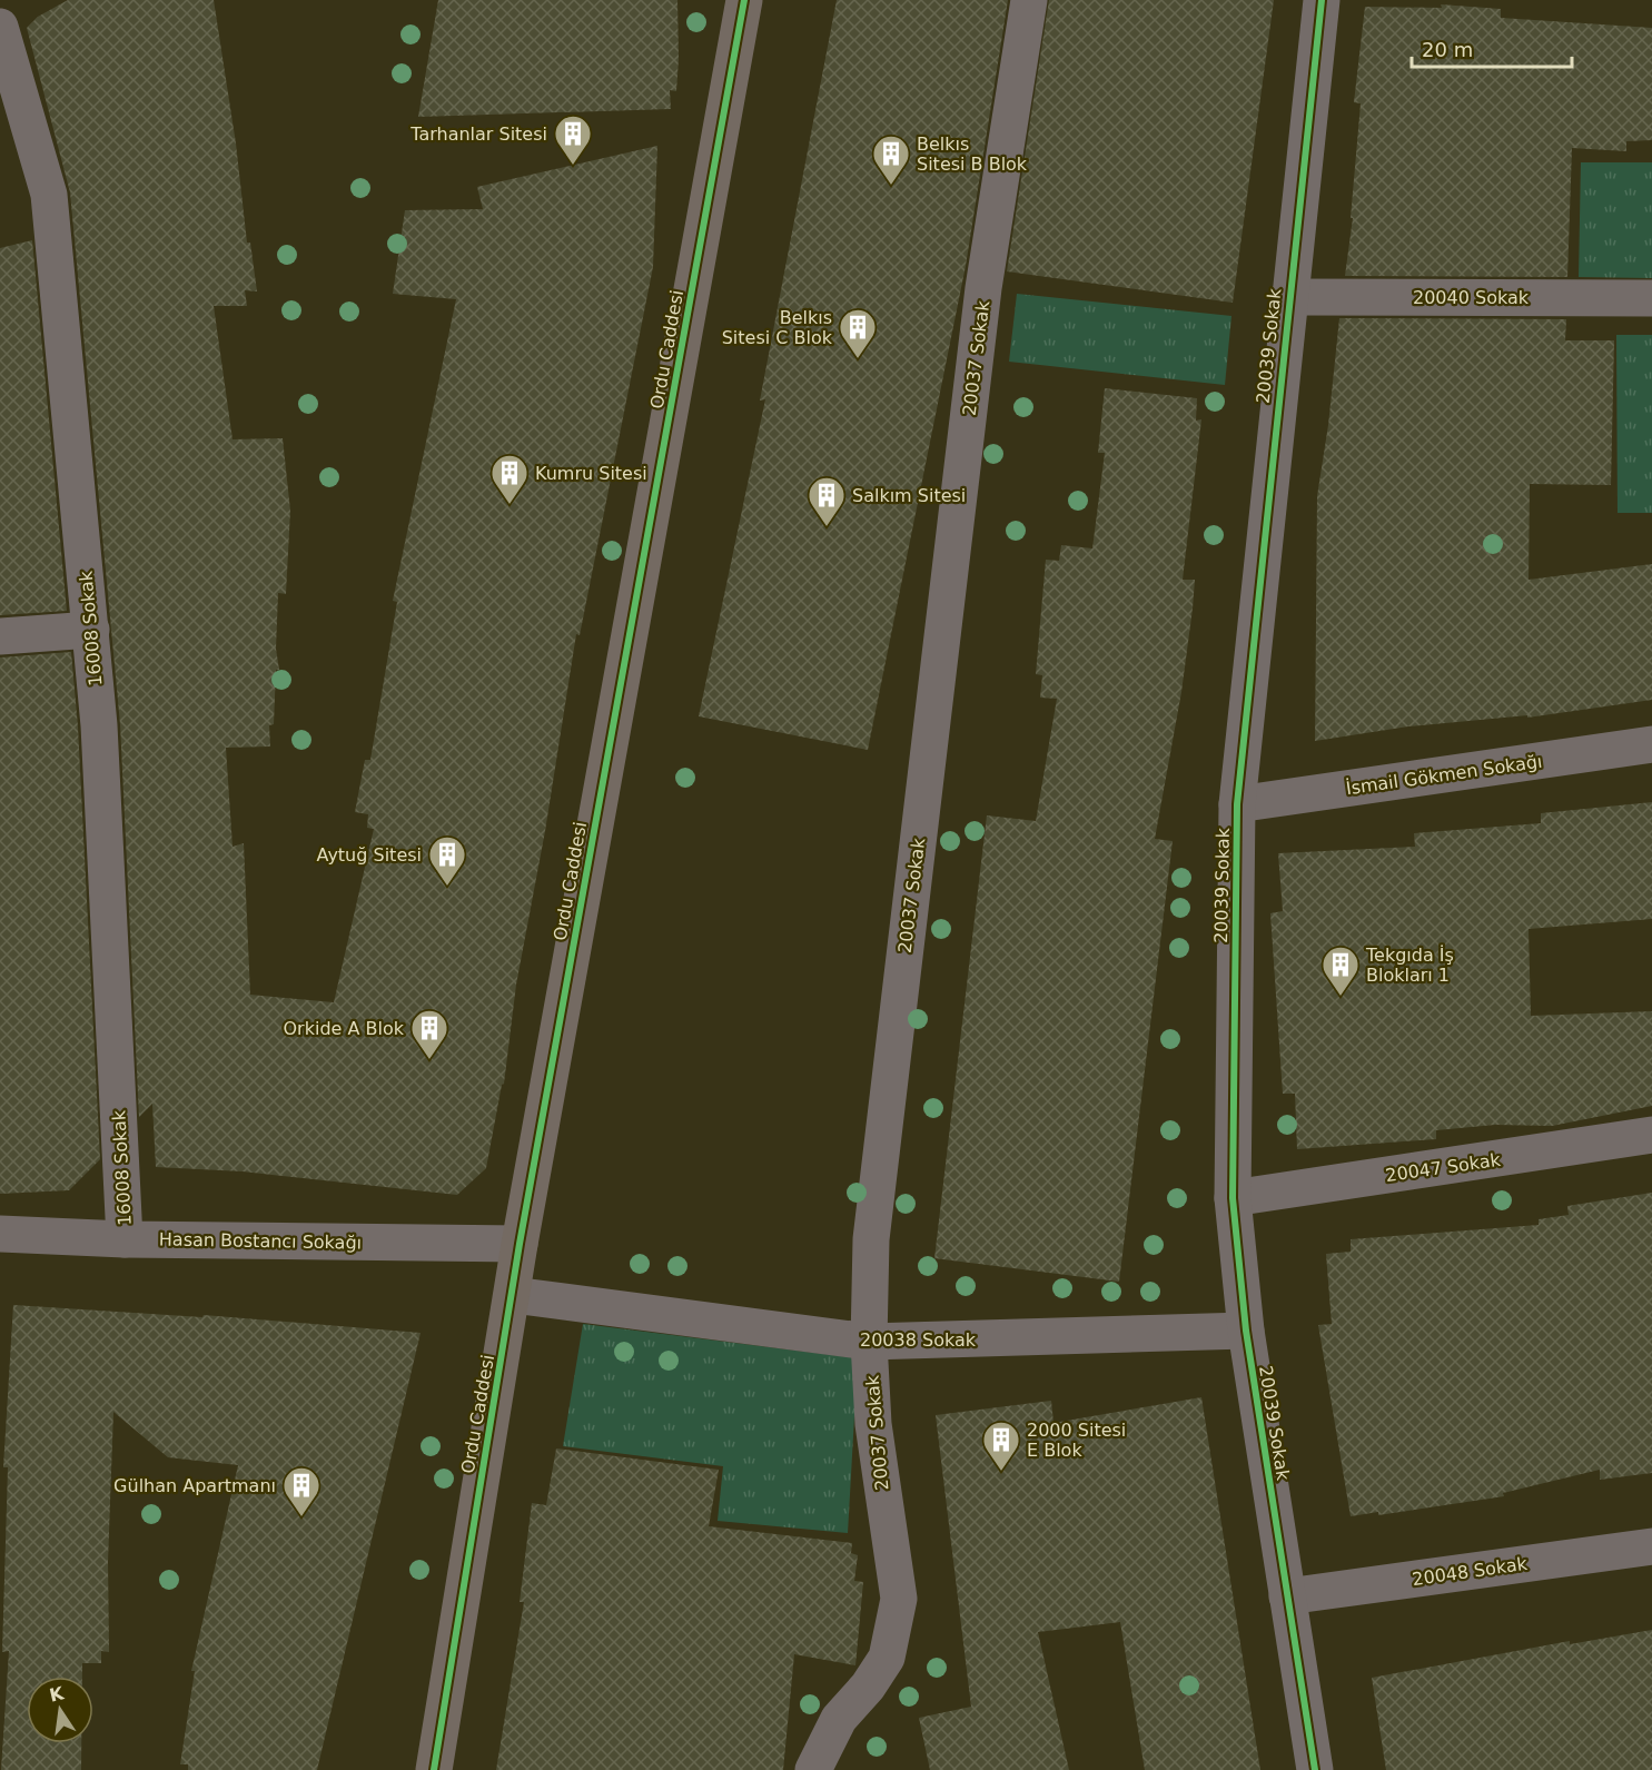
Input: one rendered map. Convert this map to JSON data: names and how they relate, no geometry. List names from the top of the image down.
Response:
{
  "streets": {
    "main road": ["Ordu Caddesi"],
    "street": [
      "20040 Sokak",
      "20039 Sokak",
      "20037 Sokak",
      "16008 Sokak",
      "İsmail Gökmen Sokağı",
      "20047 Sokak",
      "Hasan Bostancı Sokağı",
      "20038 Sokak",
      "20048 Sokak"
    ]
  },
  "crossings": [
    ["20040 Sokak", "20039 Sokak"],
    ["20039 Sokak", "İsmail Gökmen Sokağı"],
    ["20039 Sokak", "20047 Sokak"],
    ["20039 Sokak", "20038 Sokak"],
    ["20039 Sokak", "20048 Sokak"],
    ["Ordu Caddesi", "Hasan Bostancı Sokağı"],
    ["Ordu Caddesi", "20038 Sokak"],
    ["20037 Sokak", "20038 Sokak"],
    ["16008 Sokak", "Hasan Bostancı Sokağı"]
  ],
  "places": {
    "building": [
      "Tarhanlar Sitesi",
      "Belkıs Sitesi B Blok",
      "Belkıs Sitesi C Blok",
      "Kumru Sitesi",
      "Salkım Sitesi",
      "Aytuğ Sitesi",
      "Tekgıda İş Blokları 1",
      "Orkide A Blok",
      "2000 Sitesi E Blok",
      "Gülhan Apartmanı"
    ]
  },
  "scale_bar": "20 m",
  "north": "top"
}
